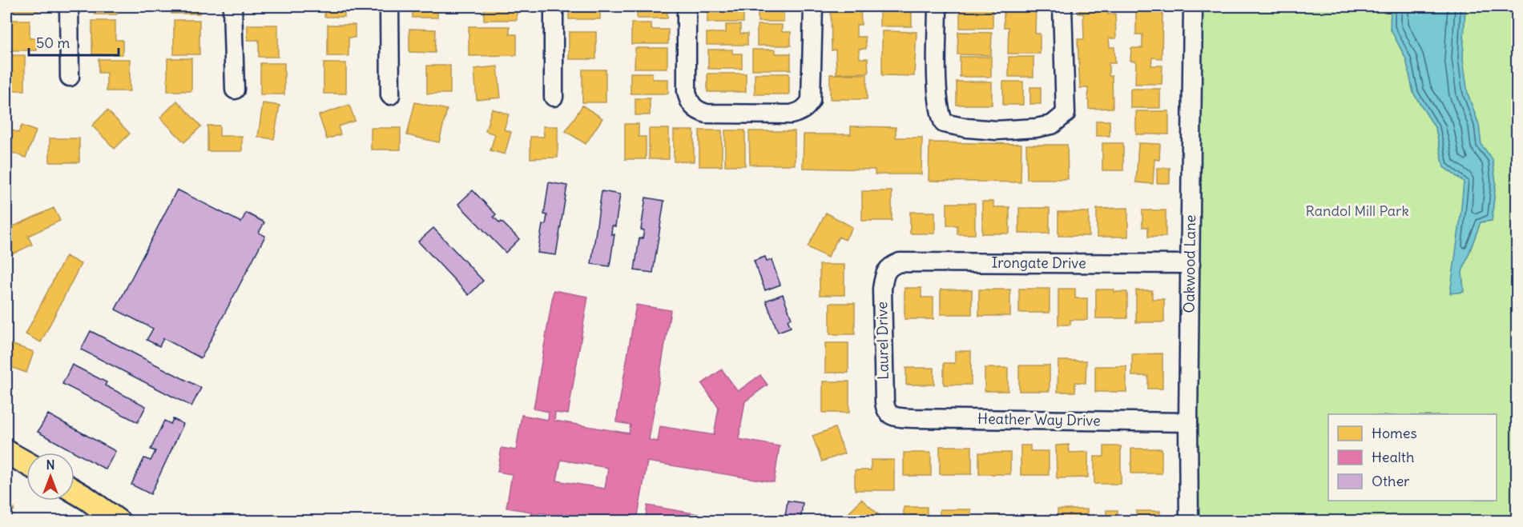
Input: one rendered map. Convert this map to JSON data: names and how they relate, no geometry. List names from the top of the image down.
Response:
{
  "streets": {
    "street": [
      "Irongate Drive",
      "Oakwood Lane",
      "Laurel Drive",
      "Heather Way Drive"
    ]
  },
  "crossings": [
    ["Irongate Drive", "Oakwood Lane"],
    ["Irongate Drive", "Laurel Drive"],
    ["Oakwood Lane", "Heather Way Drive"],
    ["Laurel Drive", "Heather Way Drive"]
  ],
  "parks": ["Randol Mill Park"],
  "legend": ["Homes", "Health", "Other"],
  "scale_bar": "50 m",
  "north": "top"
}
